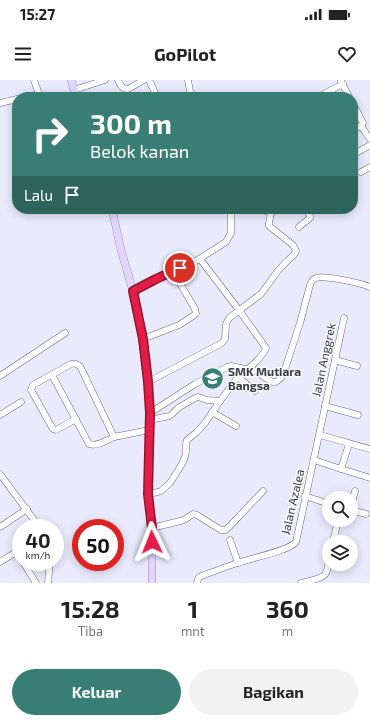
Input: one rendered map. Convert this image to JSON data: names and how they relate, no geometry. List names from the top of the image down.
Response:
{
  "streets": {
    "street": ["Jalan Anggrek", "Jalan Azalea"]
  },
  "crossings": [
    ["Jalan Anggrek", "Jalan Azalea"]
  ],
  "places": {
    "school or university": ["SMK Mutiara Bangsa"]
  },
  "page": {
    "status": "15:27",
    "header": "GoPilot",
    "turn": ["300 m", "Belok kanan"],
    "then": "Lalu",
    "speed": "40 km/h",
    "limit": "50",
    "eta": [
      "15:28",
      "Tiba",
      "1",
      "mnt",
      "360",
      "m"
    ],
    "buttons": ["Keluar", "Bagikan"]
  }
}
